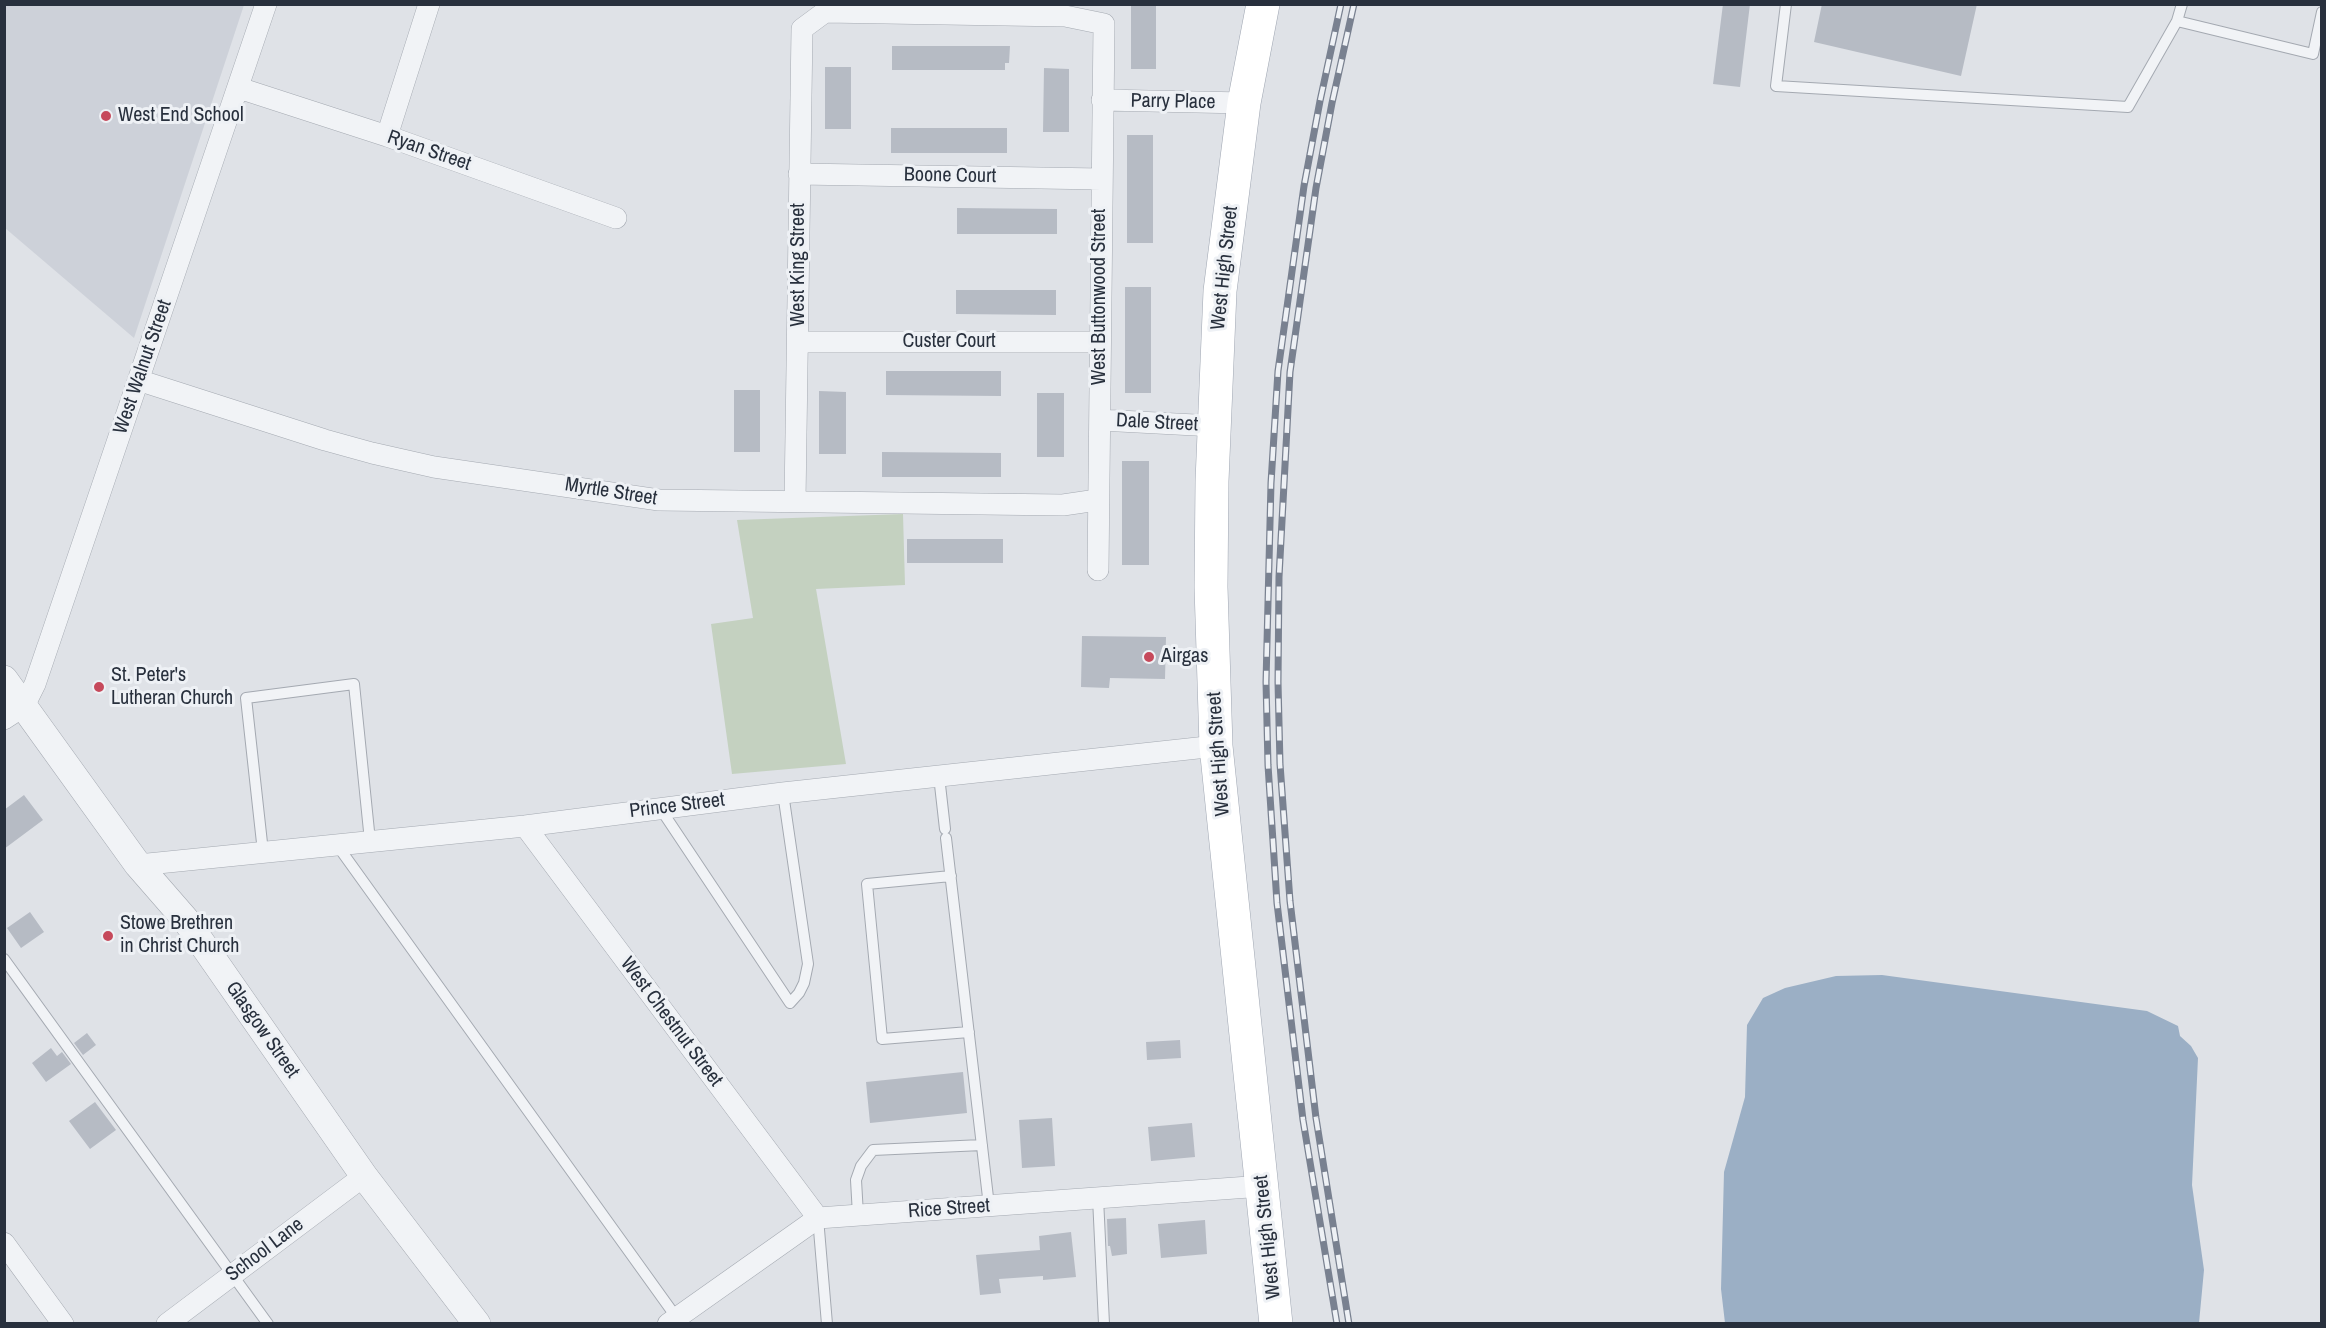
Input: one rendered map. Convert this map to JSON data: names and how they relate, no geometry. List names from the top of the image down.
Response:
{
  "streets": {
    "main road": ["West High Street"],
    "street": [
      "Parry Place",
      "Ryan Street",
      "Boone Court",
      "West King Street",
      "West Buttonwood Street",
      "Custer Court",
      "West Walnut Street",
      "Dale Street",
      "Myrtle Street",
      "Prince Street",
      "West Chestnut Street",
      "Glasgow Street",
      "Rice Street",
      "School Lane"
    ]
  },
  "crossings": [
    ["Parry Place", "West High Street"],
    ["Parry Place", "West Buttonwood Street"],
    ["Ryan Street", "West Walnut Street"],
    ["Boone Court", "West King Street"],
    ["Boone Court", "West Buttonwood Street"],
    ["West King Street", "West Buttonwood Street"],
    ["West King Street", "Custer Court"],
    ["West King Street", "Myrtle Street"],
    ["West High Street", "Dale Street"],
    ["West High Street", "Prince Street"],
    ["West High Street", "Rice Street"],
    ["West Buttonwood Street", "Custer Court"],
    ["West Buttonwood Street", "Dale Street"],
    ["West Buttonwood Street", "Myrtle Street"],
    ["West Walnut Street", "Myrtle Street"],
    ["West Walnut Street", "Glasgow Street"],
    ["Prince Street", "West Chestnut Street"],
    ["Prince Street", "Glasgow Street"],
    ["West Chestnut Street", "Rice Street"],
    ["Glasgow Street", "School Lane"]
  ],
  "places": [
    "West End School",
    "Airgas",
    "St. Peter's Lutheran Church",
    "Stowe Brethren in Christ Church"
  ]
}
